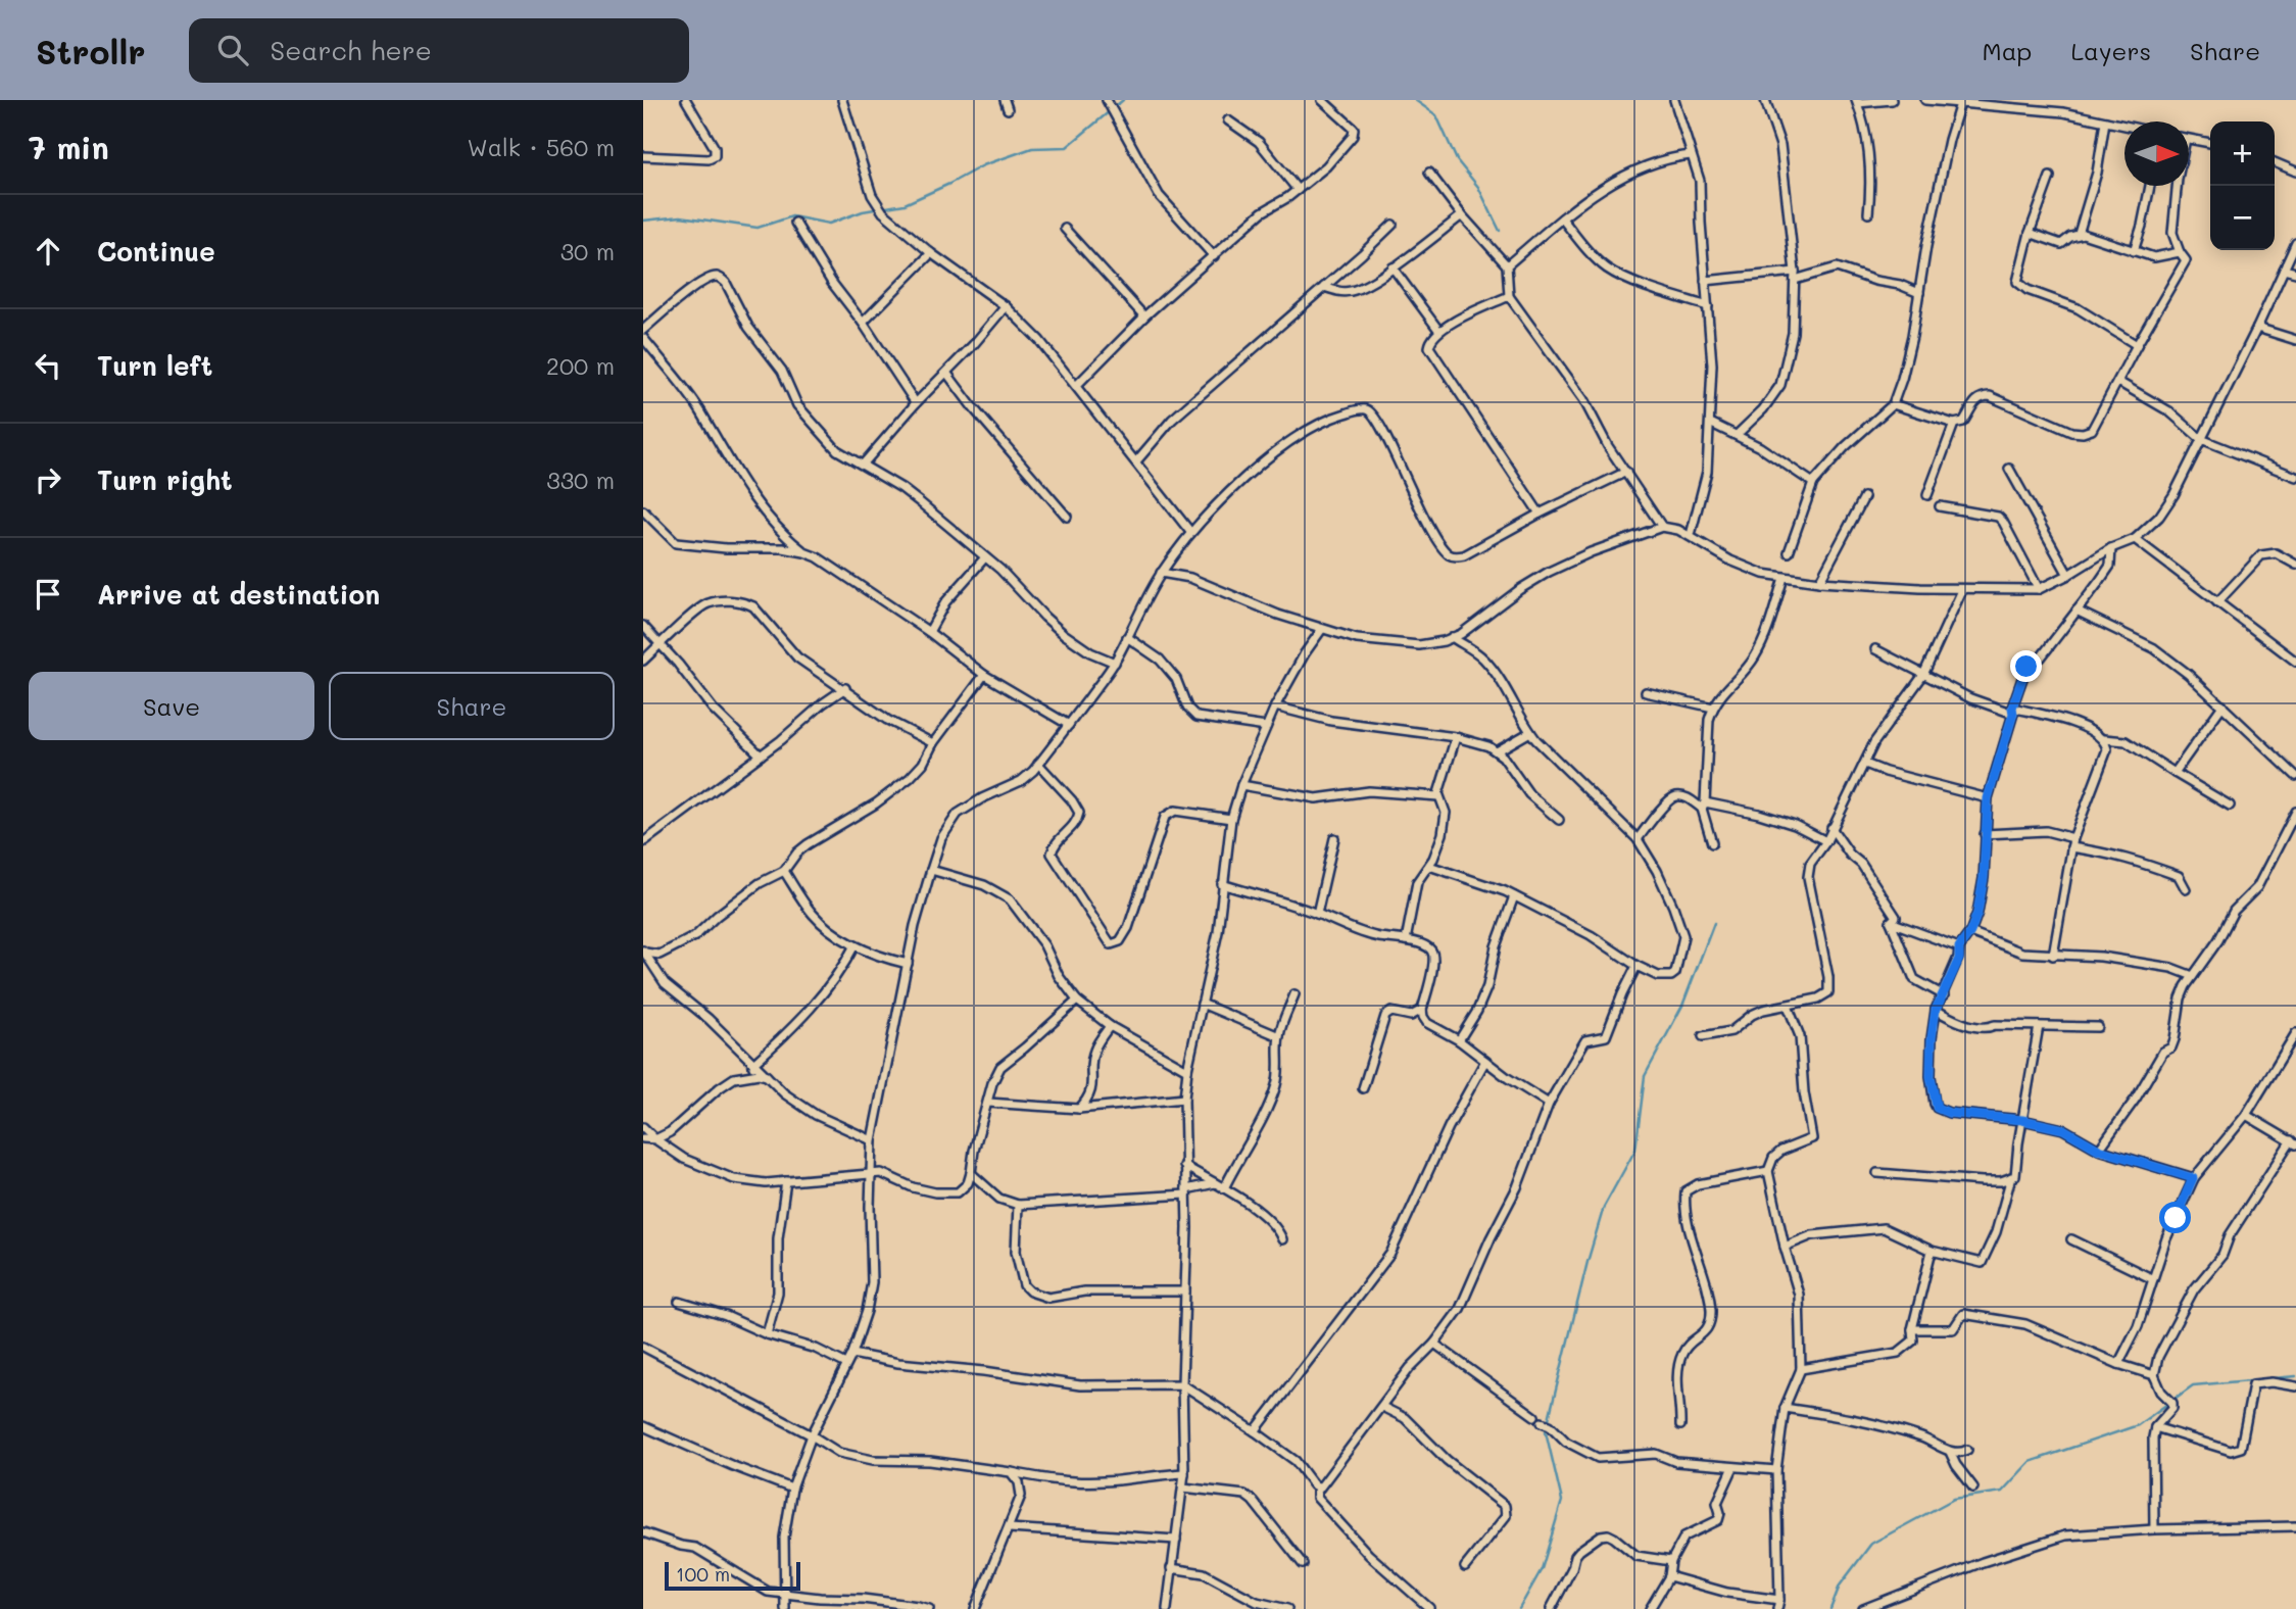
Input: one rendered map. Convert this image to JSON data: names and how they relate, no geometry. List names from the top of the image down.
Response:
{
  "scale_bar": "100 m",
  "north": "right",
  "page": {
    "header": "Strollr",
    "search": "Search here",
    "nav": ["Map", "Layers", "Share"],
    "heading": ["7 min", "Walk · 560 m"],
    "map_buttons": ["+", "−"],
    "list": [
      ["Continue", "30 m"],
      ["Turn left", "200 m"],
      ["Turn right", "330 m"],
      "Arrive at destination"
    ],
    "buttons": ["Save", "Share"],
    "scale": "100 m"
  }
}
